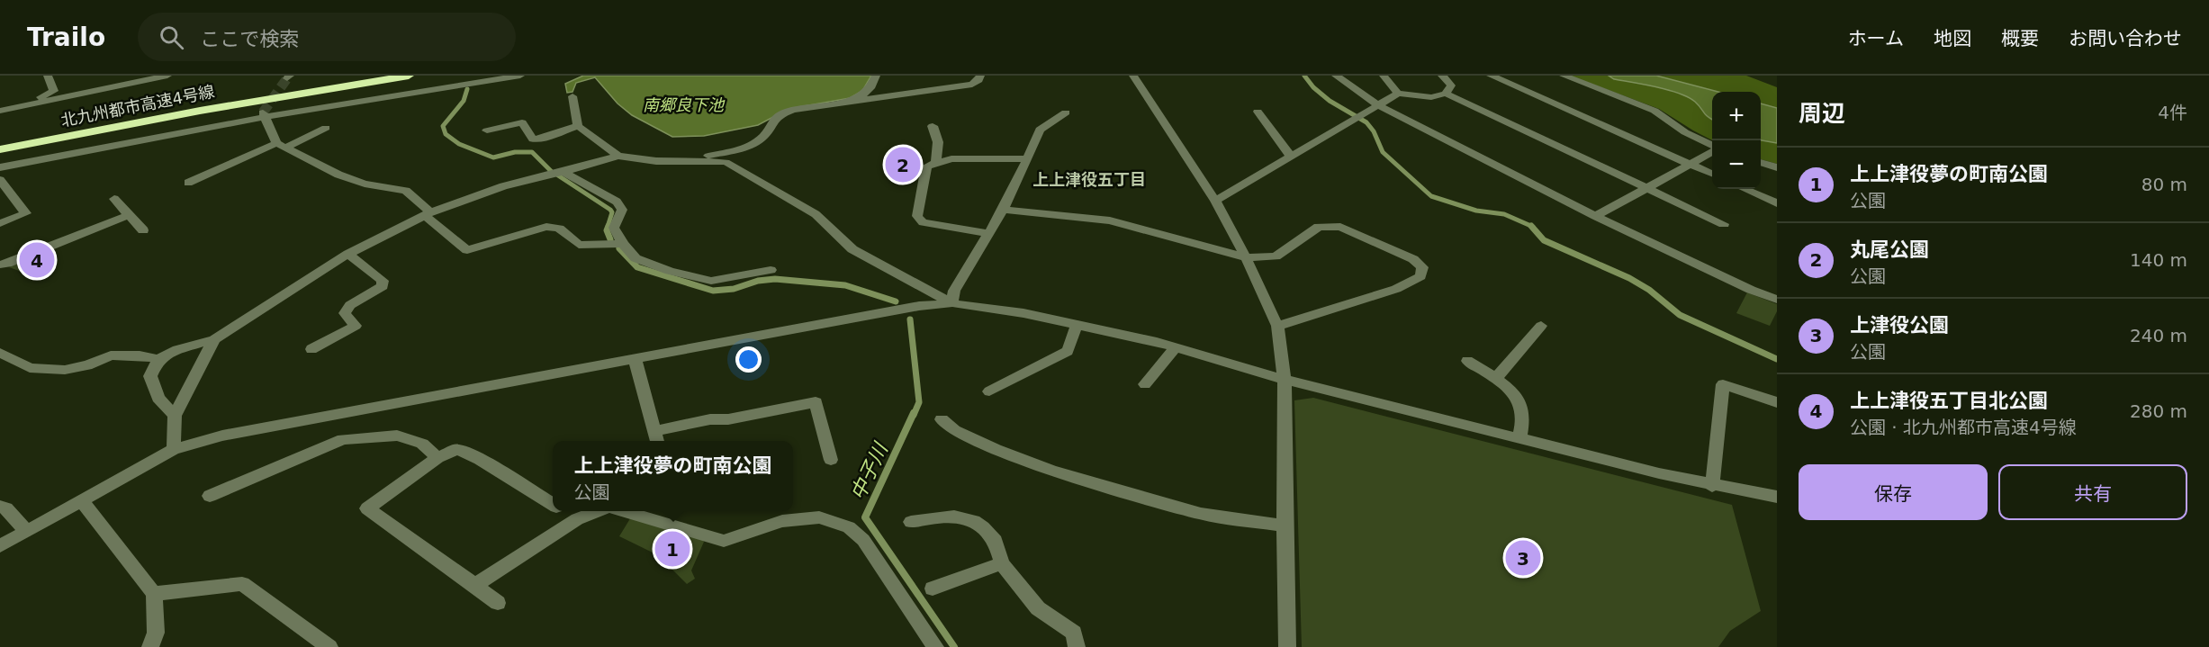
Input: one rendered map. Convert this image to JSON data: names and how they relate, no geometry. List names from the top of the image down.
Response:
{
  "streets": {
    "highway": ["北九州都市高速4号線"]
  },
  "districts": ["上上津役五丁目"],
  "water": ["南郷良下池", "中子川"],
  "page": {
    "header": "Trailo",
    "search": "ここで検索",
    "nav": [
      "ホーム",
      "地図",
      "概要",
      "お問い合わせ"
    ],
    "heading": ["周辺", "4件"],
    "map_buttons": ["+", "−"],
    "pins": [
      "2",
      "4",
      "1",
      "3"
    ],
    "list": [
      {
        "mark": "1",
        "name": "上上津役夢の町南公園",
        "note": "公園",
        "value": "80 m"
      },
      {
        "mark": "2",
        "name": "丸尾公園",
        "note": "公園",
        "value": "140 m"
      },
      {
        "mark": "3",
        "name": "上津役公園",
        "note": "公園",
        "value": "240 m"
      },
      {
        "mark": "4",
        "name": "上上津役五丁目北公園",
        "note": "公園 · 北九州都市高速4号線",
        "value": "280 m"
      }
    ],
    "popup": ["上上津役夢の町南公園", "公園"],
    "buttons": ["保存", "共有"]
  }
}
